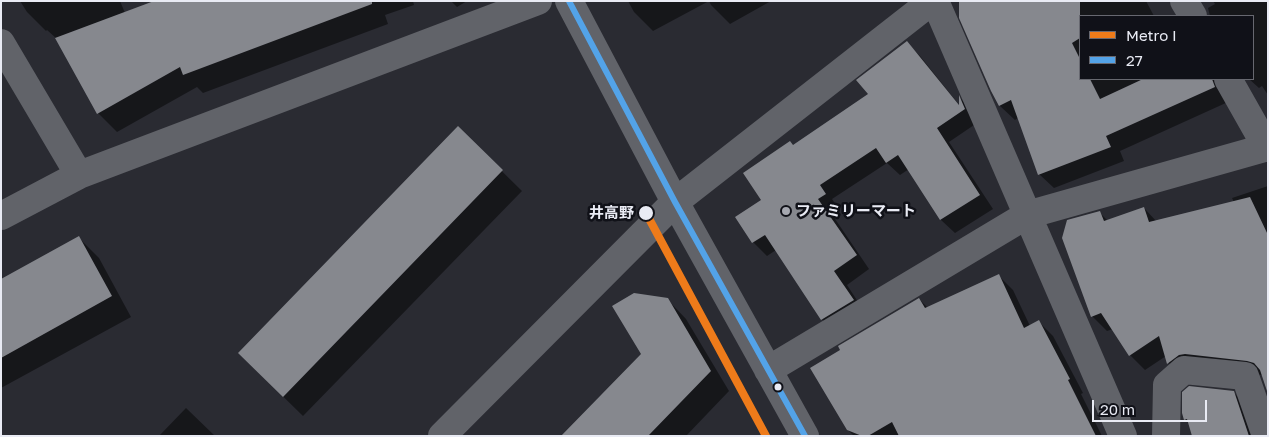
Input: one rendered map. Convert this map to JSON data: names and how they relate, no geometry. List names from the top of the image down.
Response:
{
  "places": ["ファミリーマート", "井高野"],
  "lines": ["transit line 27", "metro line I"],
  "legend": ["Metro I", "27"],
  "scale_bar": "20 m"
}
